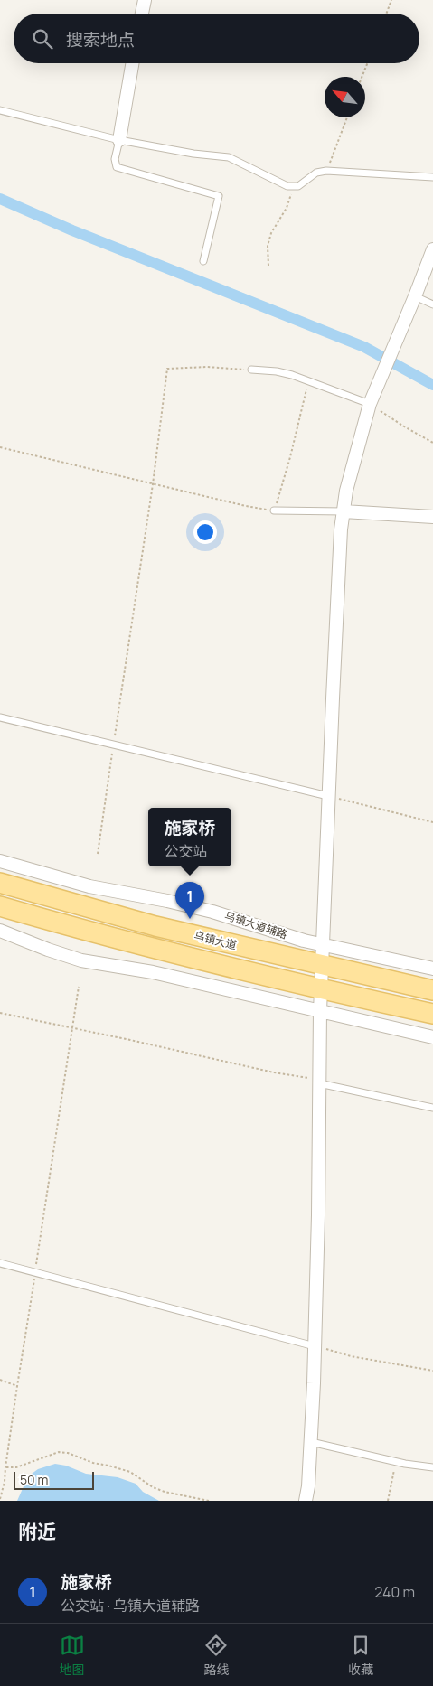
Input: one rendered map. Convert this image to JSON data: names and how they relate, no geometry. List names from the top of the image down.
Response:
{
  "streets": {
    "main road": ["乌镇大道"],
    "street": ["乌镇大道辅路"]
  },
  "scale_bar": "50 m",
  "north": "top left",
  "page": {
    "search": "搜索地点",
    "popup": ["施家桥", "公交站"],
    "pins": "1",
    "scale": "50 m",
    "heading": "附近",
    "list": [
      {
        "mark": "1",
        "name": "施家桥",
        "note": "公交站 · 乌镇大道辅路",
        "value": "240 m"
      }
    ],
    "nav": ["地图", "路线", "收藏"]
  }
}
